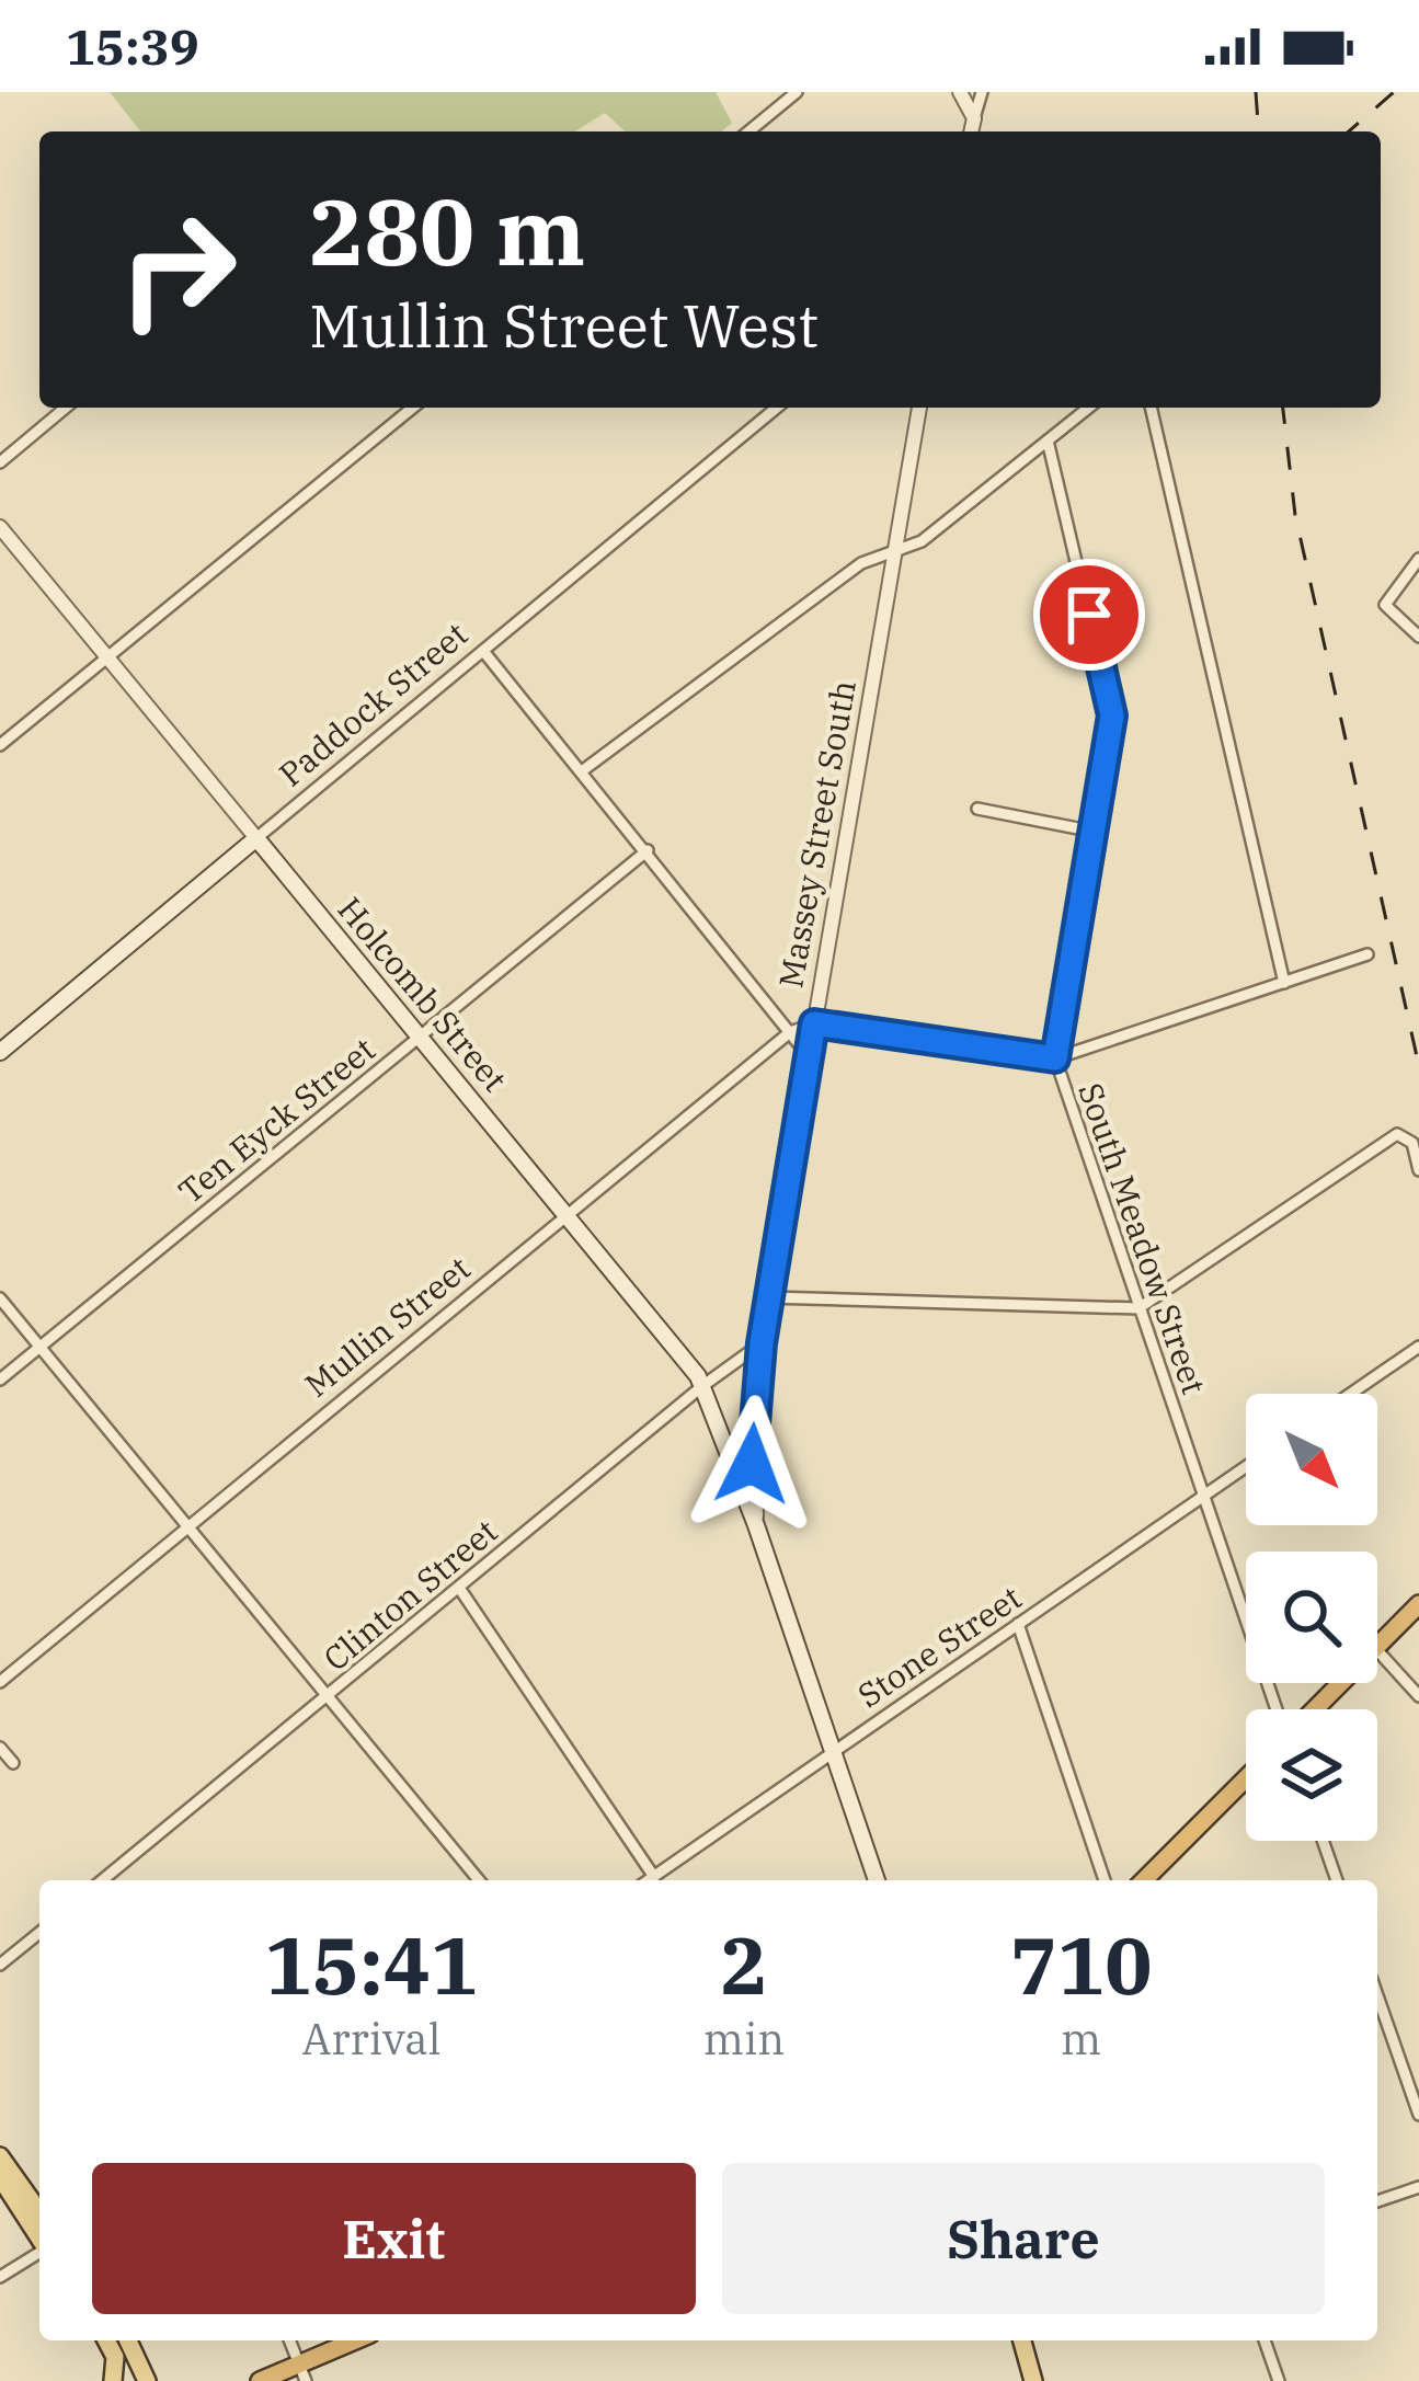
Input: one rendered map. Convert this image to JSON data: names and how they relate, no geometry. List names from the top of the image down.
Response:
{
  "streets": {
    "main road": ["Paddock Street", "Massey Street South", "Holcomb Street"],
    "street": [
      "Ten Eyck Street",
      "South Meadow Street",
      "Mullin Street",
      "Clinton Street",
      "Stone Street"
    ]
  },
  "crossings": [
    ["Paddock Street", "Holcomb Street"],
    ["Massey Street South", "Holcomb Street"],
    ["Massey Street South", "Mullin Street"],
    ["Massey Street South", "Clinton Street"],
    ["Massey Street South", "Stone Street"],
    ["Holcomb Street", "Ten Eyck Street"],
    ["Holcomb Street", "Mullin Street"],
    ["Holcomb Street", "Clinton Street"],
    ["South Meadow Street", "Stone Street"]
  ],
  "north": "bottom right",
  "page": {
    "status": "15:39",
    "turn": ["280 m", "Mullin Street West"],
    "eta": [
      "15:41",
      "Arrival",
      "2",
      "min",
      "710",
      "m"
    ],
    "buttons": ["Exit", "Share"]
  }
}
